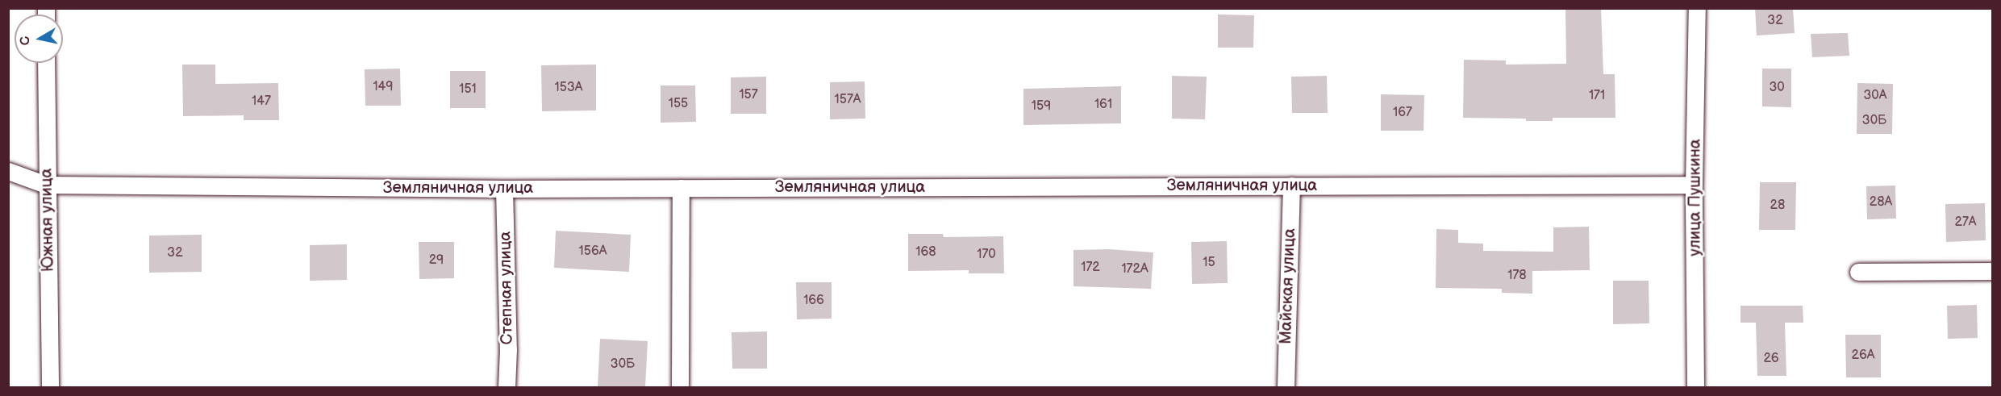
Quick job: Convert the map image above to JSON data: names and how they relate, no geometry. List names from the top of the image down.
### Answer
{
  "streets": {
    "street": [
      "Земляничная улица",
      "улица Пушкина",
      "Южная улица",
      "Майская улица",
      "Степная улица"
    ]
  },
  "crossings": [
    ["Земляничная улица", "улица Пушкина"],
    ["Земляничная улица", "Южная улица"],
    ["Земляничная улица", "Майская улица"],
    ["Земляничная улица", "Степная улица"]
  ],
  "house_numbers": [
    "32",
    "149",
    "153А",
    "30",
    "151",
    "157",
    "171",
    "30А",
    "157А",
    "147",
    "155",
    "161",
    "159",
    "167",
    "30Б",
    "28А",
    "28",
    "27А",
    "156А",
    "168",
    "32",
    "170",
    "29",
    "15",
    "172",
    "172А",
    "178",
    "166",
    "26А",
    "26",
    "30Б"
  ],
  "north": "left"
}
